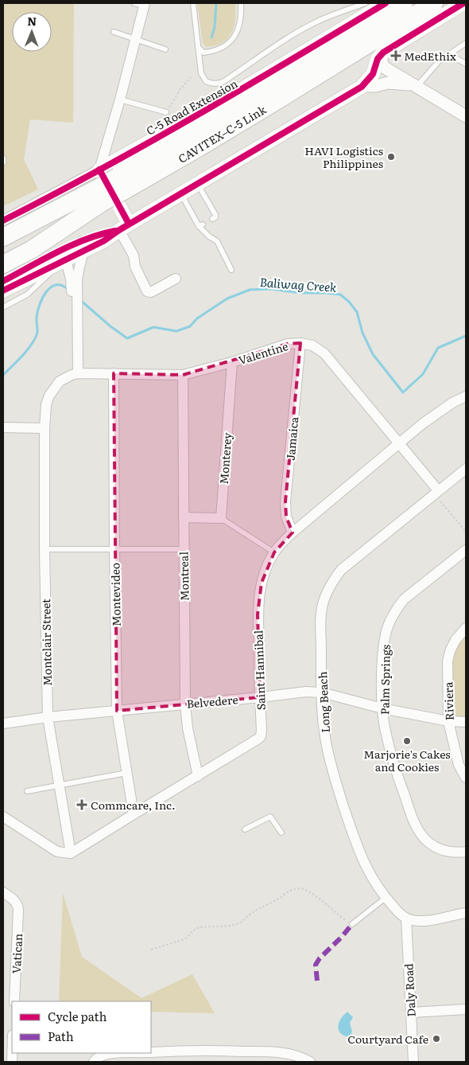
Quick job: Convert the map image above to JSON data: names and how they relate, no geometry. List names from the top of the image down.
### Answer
{
  "streets": {
    "highway": ["CAVITEX–C-5 Link"],
    "main road": ["C-5 Road Extension"],
    "street": [
      "Valentine",
      "Jamaica",
      "Monterey",
      "Montreal",
      "Montevideo",
      "Montclair Street",
      "Saint Hannibal",
      "Palm Springs",
      "Belvedere",
      "Riviera",
      "Long Beach",
      "Vatican",
      "Daly Road"
    ]
  },
  "crossings": [
    ["C-5 Road Extension", "CAVITEX–C-5 Link"],
    ["Valentine", "Jamaica"],
    ["Valentine", "Monterey"],
    ["Valentine", "Montreal"],
    ["Valentine", "Montevideo"],
    ["Valentine", "Montclair Street"],
    ["Valentine", "Saint Hannibal"],
    ["Valentine", "Long Beach"],
    ["Jamaica", "Saint Hannibal"],
    ["Montreal", "Saint Hannibal"],
    ["Montreal", "Belvedere"],
    ["Montevideo", "Saint Hannibal"],
    ["Montevideo", "Belvedere"],
    ["Montclair Street", "Saint Hannibal"],
    ["Montclair Street", "Belvedere"],
    ["Saint Hannibal", "Belvedere"],
    ["Palm Springs", "Belvedere"],
    ["Belvedere", "Riviera"],
    ["Belvedere", "Long Beach"],
    ["Long Beach", "Daly Road"]
  ],
  "water": ["Baliwag Creek"],
  "places": {
    "health": ["MedEthix", "Commcare, Inc."],
    "other": ["HAVI Logistics Philippines", "Marjorie's Cakes and Cookies", "Courtyard Cafe"]
  },
  "legend": ["Cycle path", "Path"],
  "north": "top"
}
